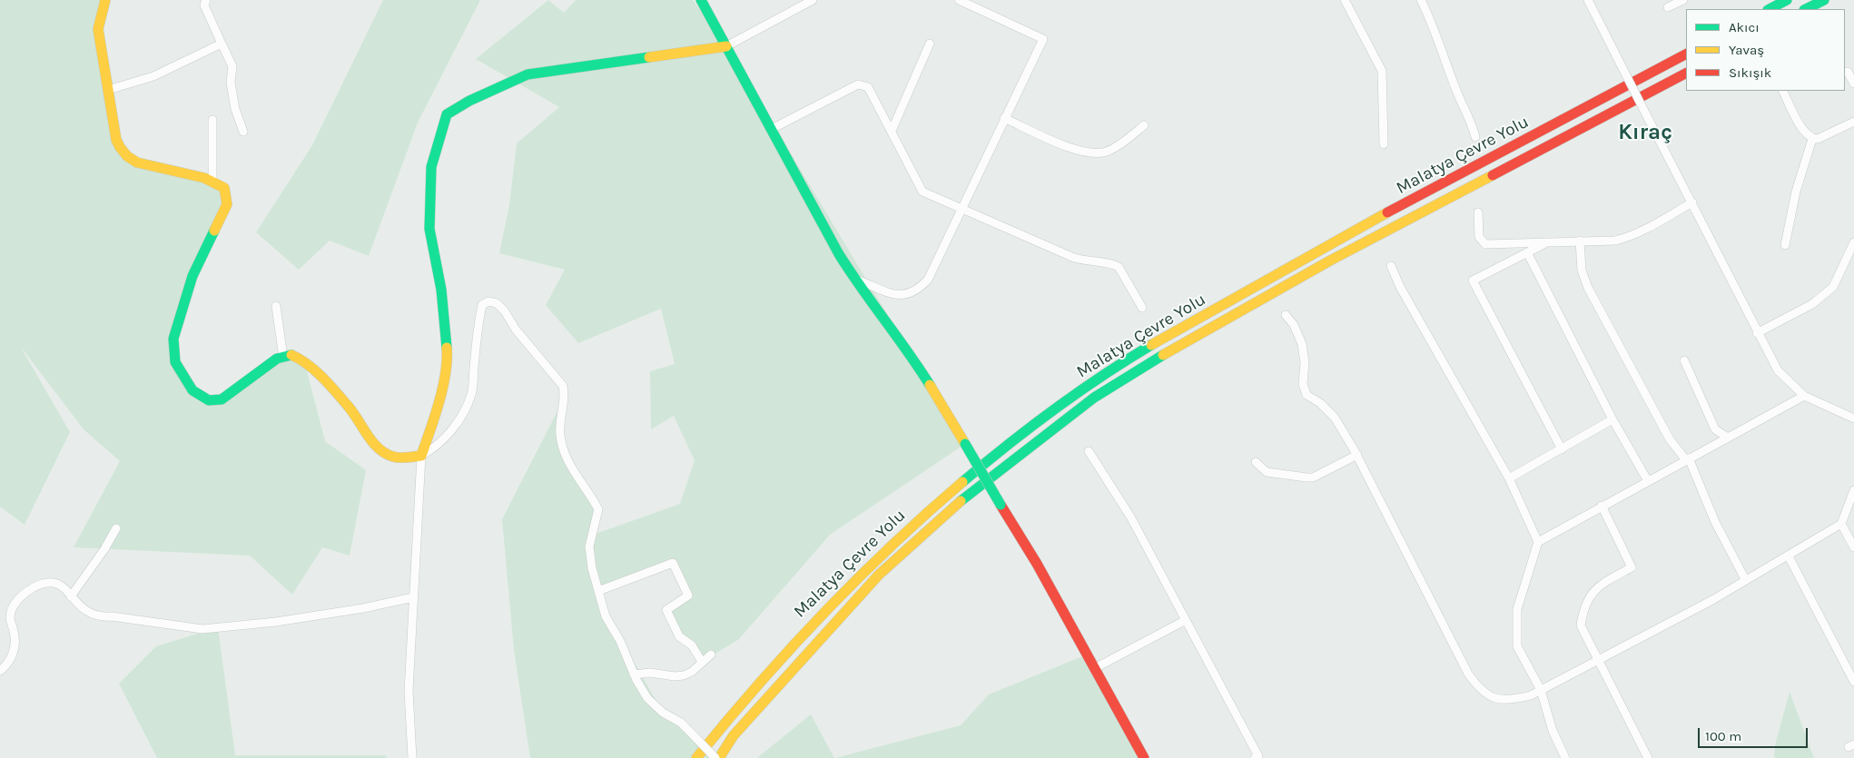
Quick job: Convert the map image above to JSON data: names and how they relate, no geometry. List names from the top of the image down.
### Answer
{
  "streets": {
    "main road": ["Malatya Çevre Yolu"]
  },
  "districts": ["Kıraç"],
  "legend": ["Akıcı", "Yavaş", "Sıkışık"],
  "scale_bar": "100 m"
}
